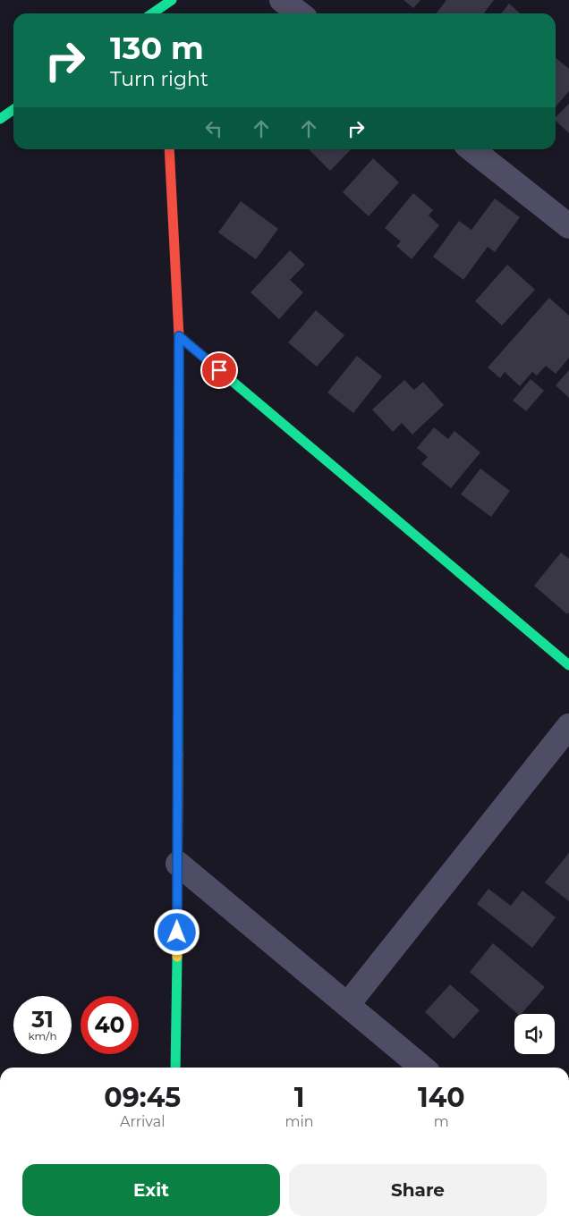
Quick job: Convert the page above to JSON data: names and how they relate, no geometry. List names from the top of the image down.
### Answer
{
  "page": {
    "turn": ["130 m", "Turn right"],
    "speed": "31 km/h",
    "limit": "40",
    "eta": [
      "09:45",
      "Arrival",
      "1",
      "min",
      "140",
      "m"
    ],
    "buttons": ["Exit", "Share"]
  }
}
